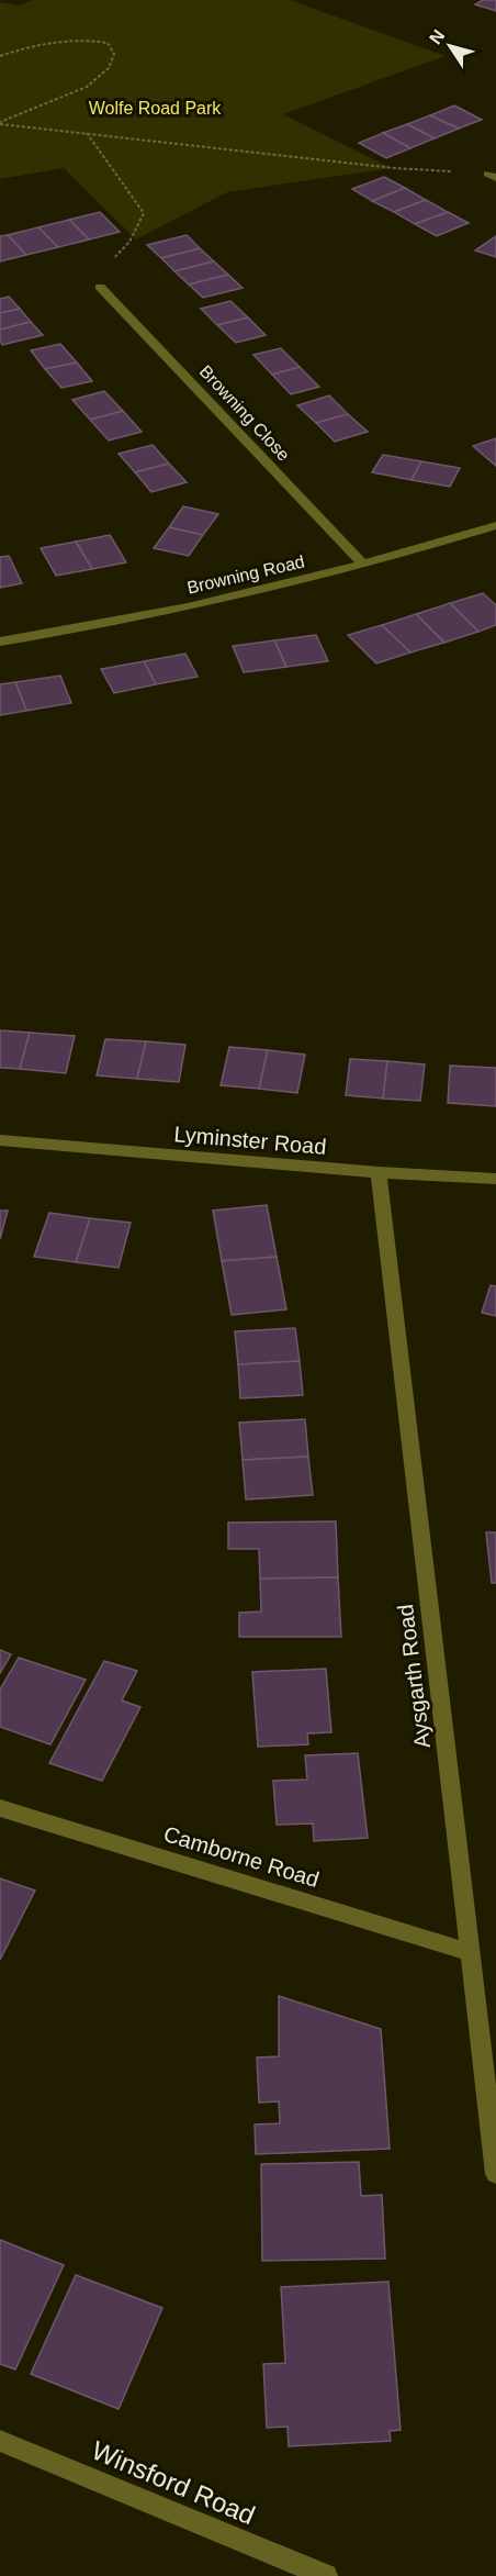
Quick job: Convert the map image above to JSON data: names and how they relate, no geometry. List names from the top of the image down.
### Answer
{
  "streets": {
    "street": [
      "Browning Close",
      "Browning Road",
      "Lyminster Road",
      "Aysgarth Road",
      "Camborne Road",
      "Winsford Road"
    ]
  },
  "crossings": [
    ["Browning Close", "Browning Road"],
    ["Lyminster Road", "Aysgarth Road"],
    ["Aysgarth Road", "Camborne Road"]
  ],
  "parks": ["Wolfe Road Park"],
  "north": "top left"
}
